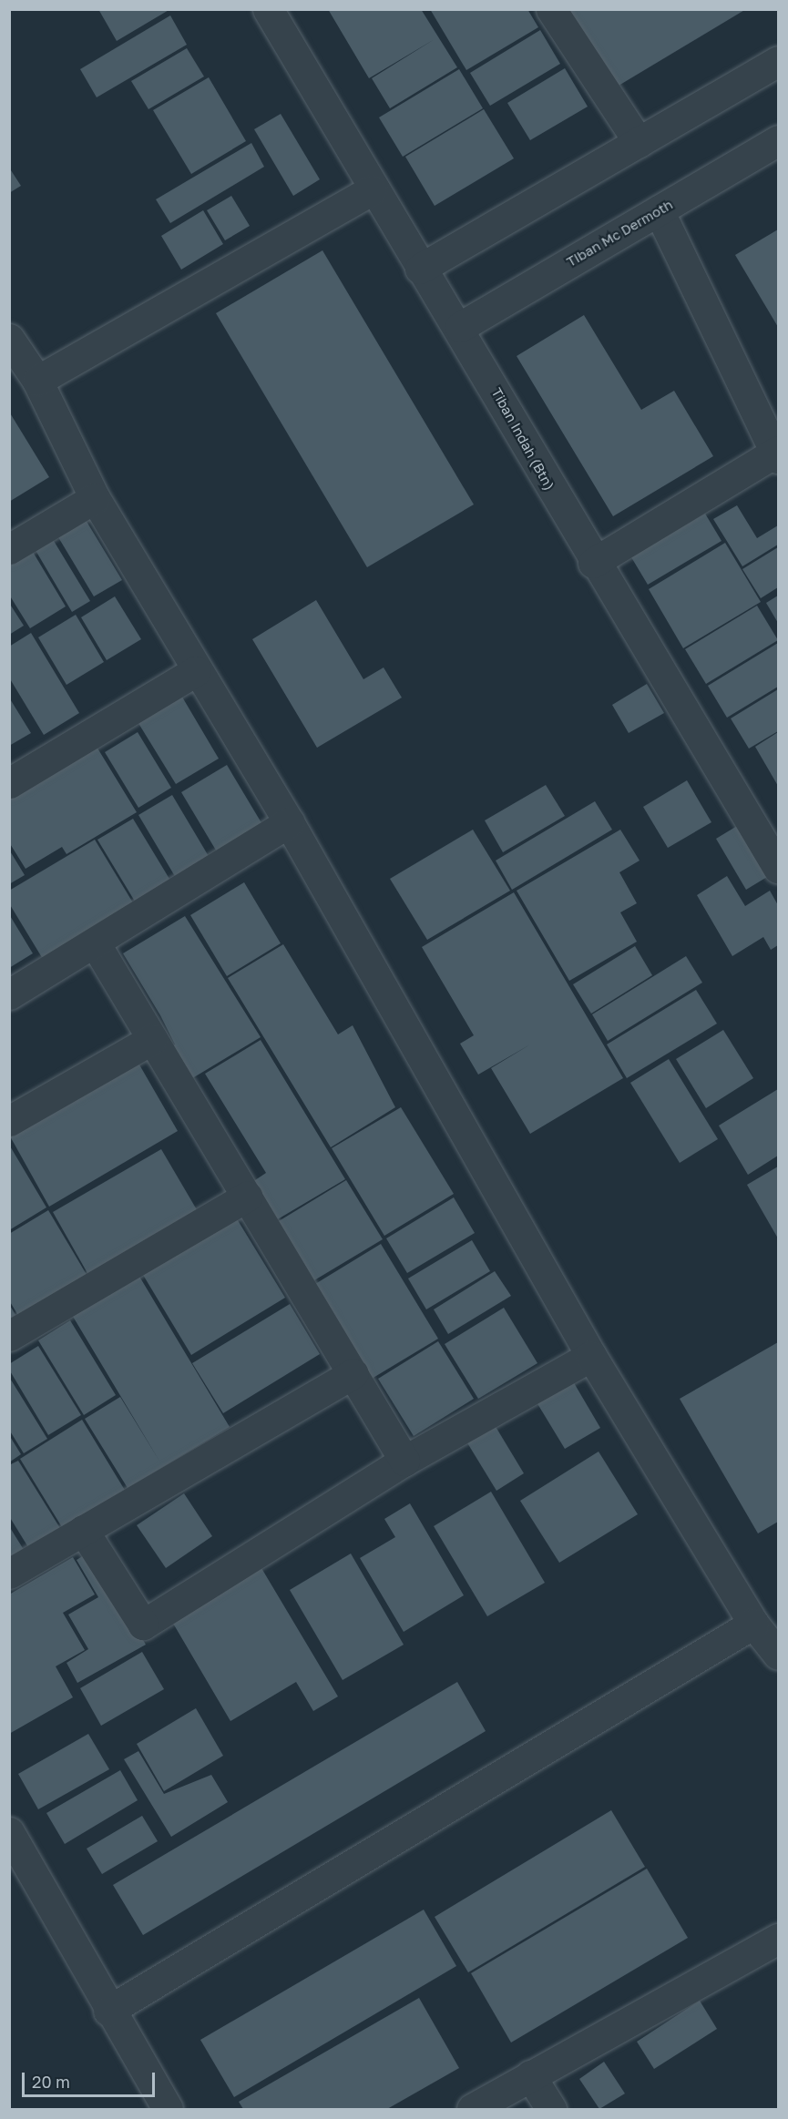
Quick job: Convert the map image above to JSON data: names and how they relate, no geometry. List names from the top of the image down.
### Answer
{
  "streets": {
    "street": ["Tiban Mc Dermoth", "Tiban Indah (Btn)"]
  },
  "crossings": [
    ["Tiban Mc Dermoth", "Tiban Indah (Btn)"]
  ],
  "scale_bar": "20 m"
}
